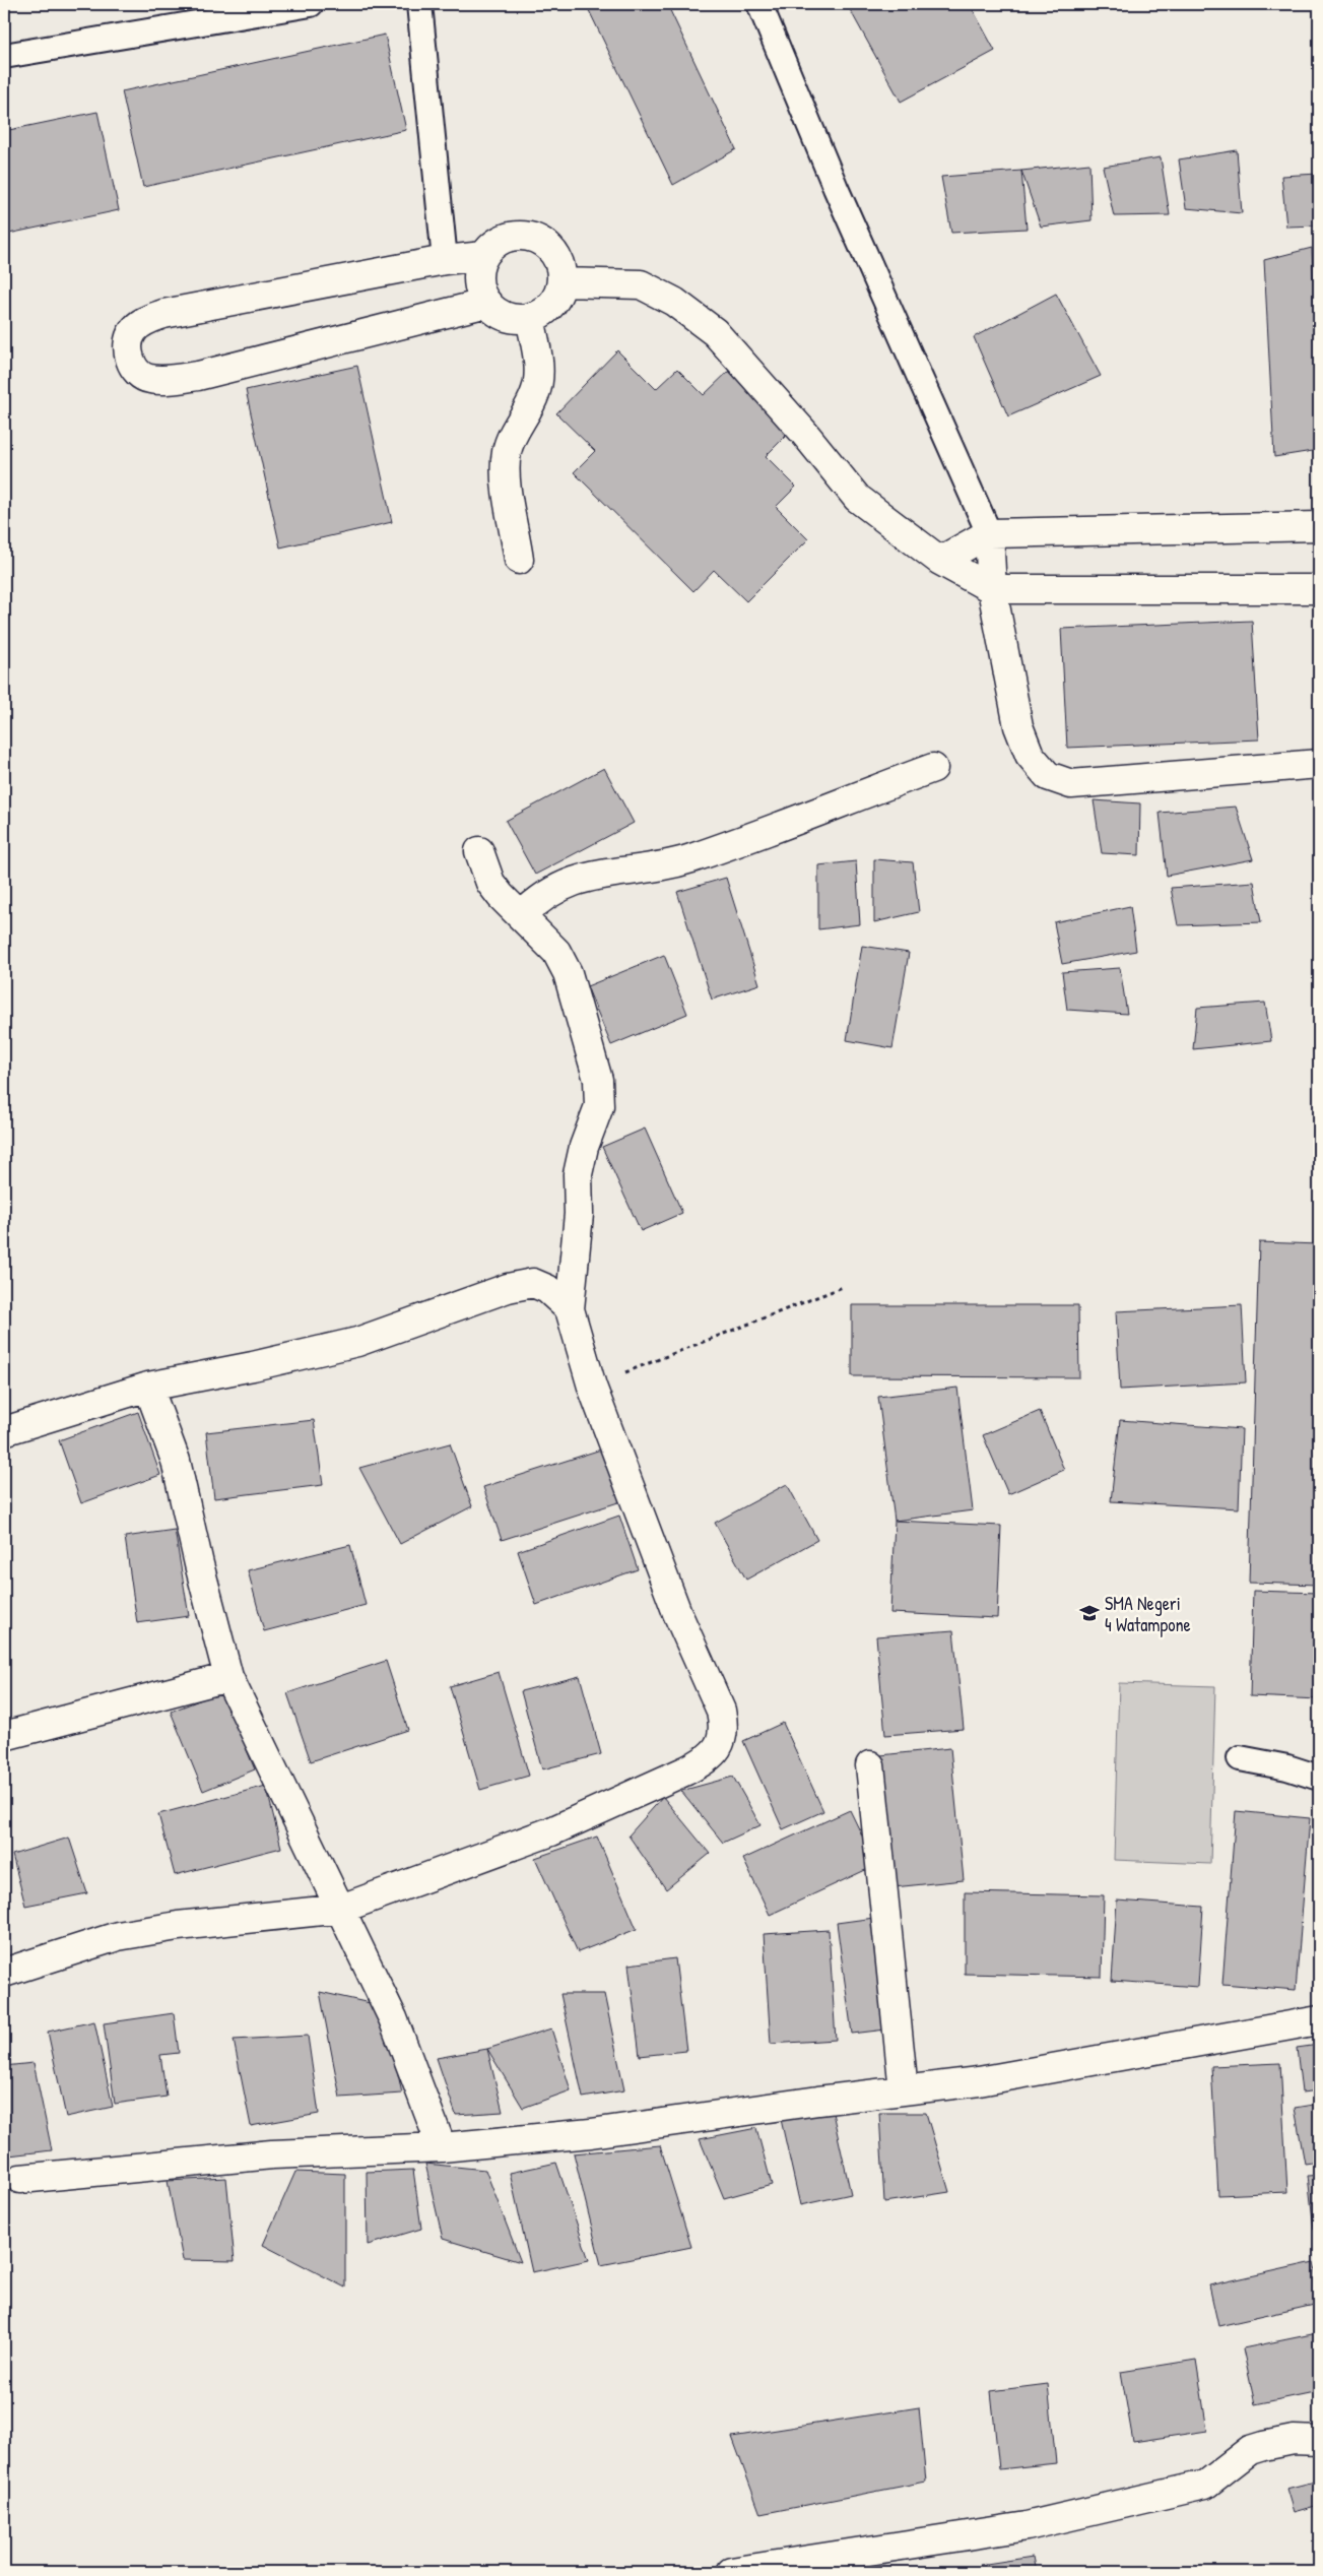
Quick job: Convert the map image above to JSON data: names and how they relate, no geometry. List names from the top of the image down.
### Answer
{
  "places": {
    "school or university": ["SMA Negeri 4 Watampone"]
  }
}
